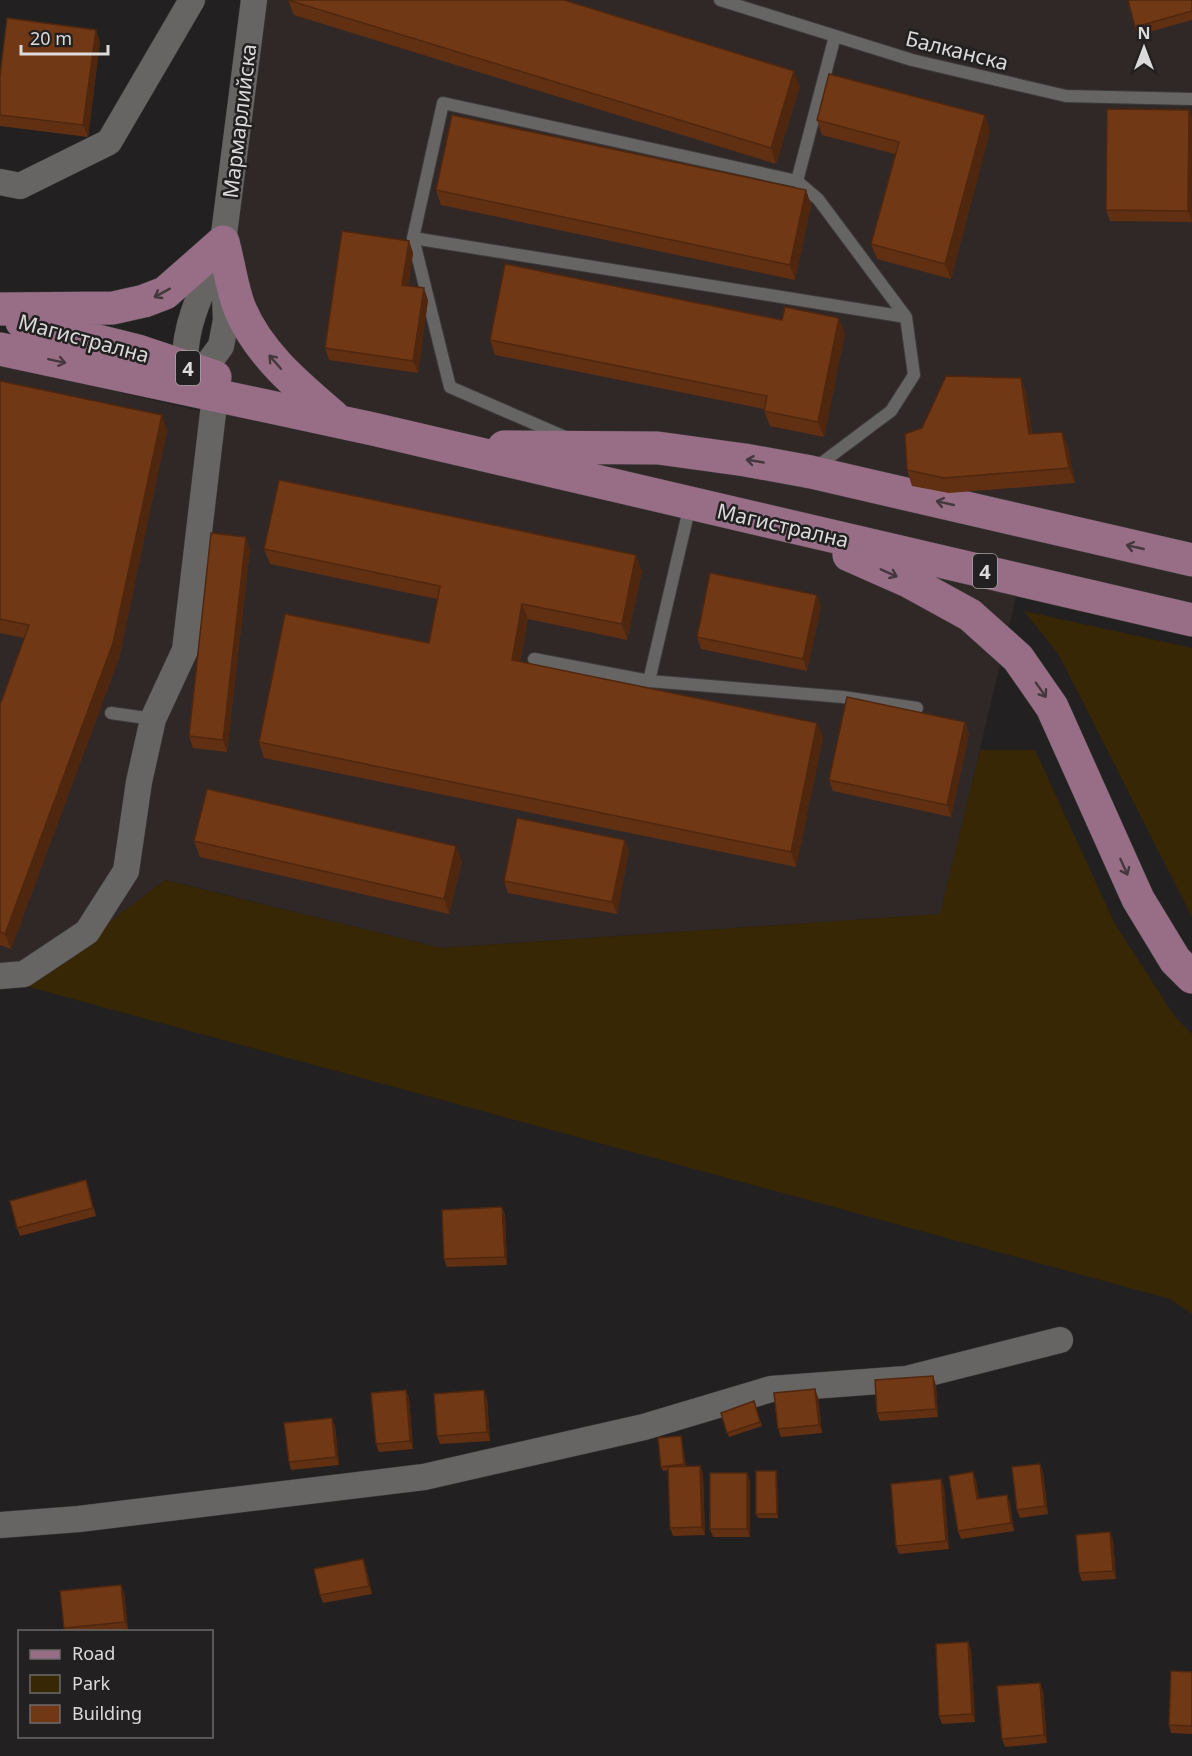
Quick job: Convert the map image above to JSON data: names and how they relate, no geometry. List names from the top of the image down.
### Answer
{
  "streets": {
    "main road": ["Магистрална", "4"],
    "street": ["Мармарлийска"],
    "lane": ["Балканска"]
  },
  "crossings": [
    ["Мармарлийска", "Магистрална"]
  ],
  "legend": ["Road", "Park", "Building"],
  "scale_bar": "20 m",
  "north": "top"
}
